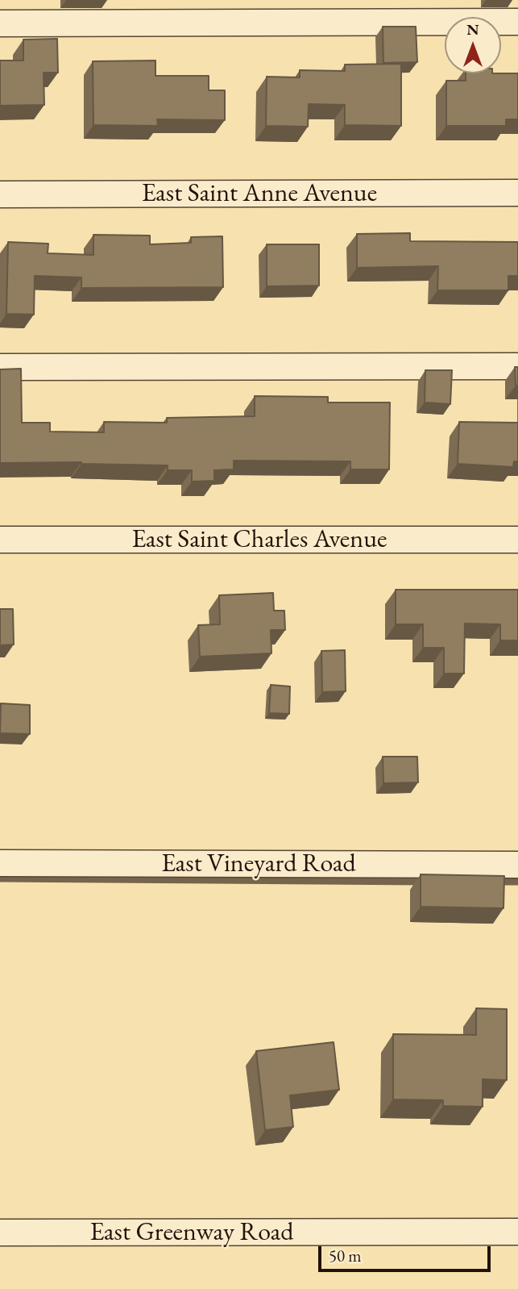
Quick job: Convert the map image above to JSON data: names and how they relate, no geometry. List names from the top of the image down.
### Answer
{
  "streets": {
    "street": [
      "East Saint Anne Avenue",
      "East Saint Charles Avenue",
      "East Vineyard Road",
      "East Greenway Road"
    ]
  },
  "scale_bar": "50 m",
  "north": "top"
}
